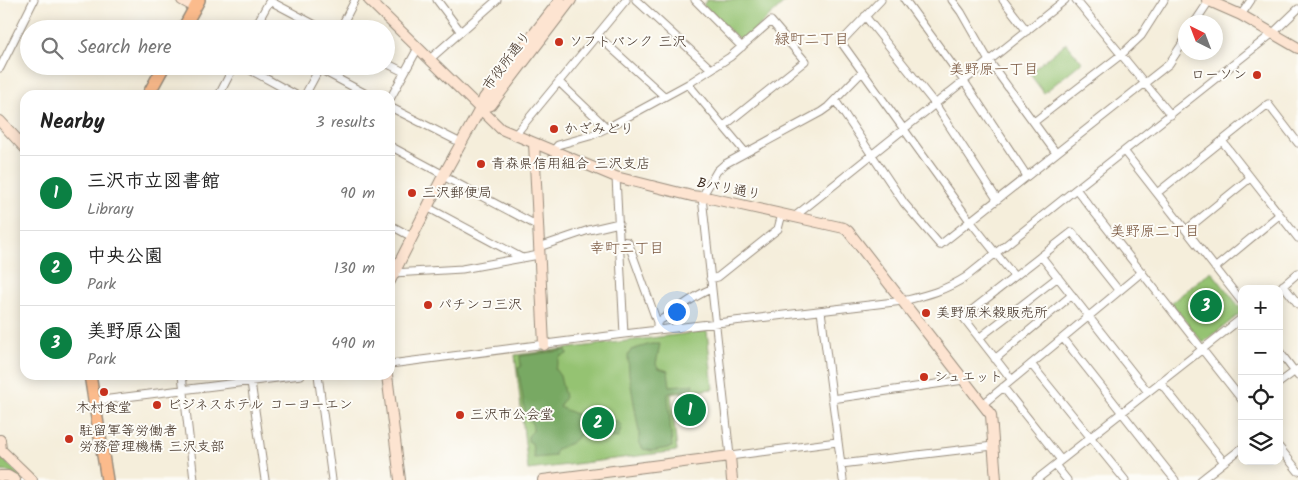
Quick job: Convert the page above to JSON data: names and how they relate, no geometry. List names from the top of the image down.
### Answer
{
  "streets": {
    "street": ["市役所通り", "Bバリ通り"]
  },
  "crossings": [
    ["市役所通り", "Bバリ通り"]
  ],
  "districts": [
    "緑町二丁目",
    "美野原一丁目",
    "美野原二丁目",
    "幸町二丁目"
  ],
  "places": [
    "ソフトバンク 三沢",
    "ローソン",
    "かざみどり",
    "青森県信用組合 三沢支店",
    "三沢郵便局",
    "パチンコ三沢",
    "美野原米穀販売所",
    "シュエット",
    "木村食堂",
    "ビジネスホテル コーヨーエン",
    "三沢市公会堂",
    "駐留軍等労働者 労務管理機構 三沢支部"
  ],
  "north": "top left",
  "page": {
    "search": "Search here",
    "heading": ["Nearby", "3 results"],
    "list": [
      {
        "mark": "1",
        "name": "三沢市立図書館",
        "note": "Library",
        "value": "90 m"
      },
      {
        "mark": "2",
        "name": "中央公園",
        "note": "Park",
        "value": "130 m"
      },
      {
        "mark": "3",
        "name": "美野原公園",
        "note": "Park",
        "value": "490 m"
      }
    ],
    "map_buttons": ["+", "−"],
    "pins": ["3", "1", "2"]
  }
}
